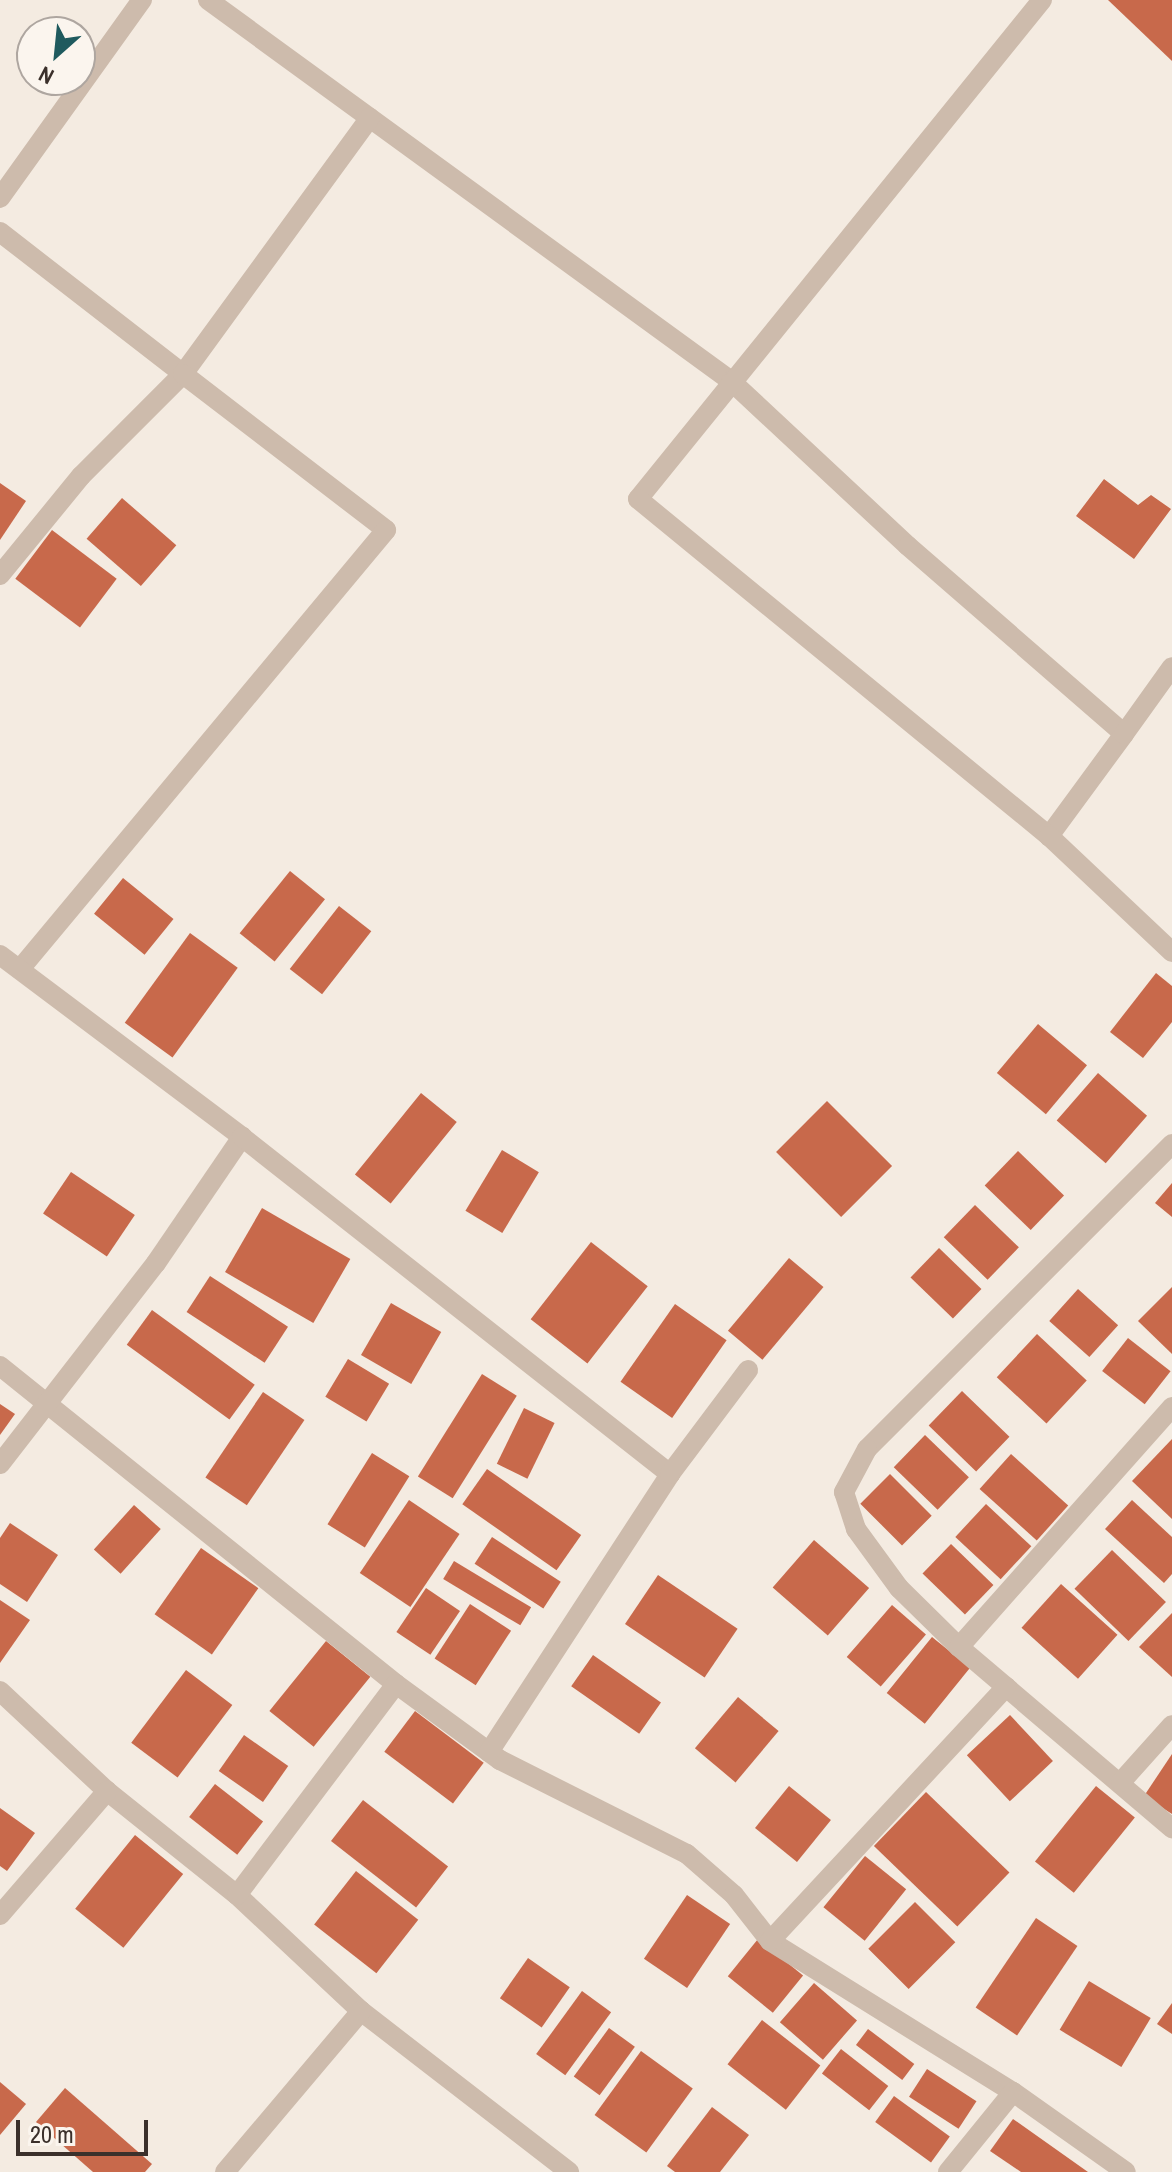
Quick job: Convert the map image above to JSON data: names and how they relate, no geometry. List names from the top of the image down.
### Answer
{
  "scale_bar": "20 m",
  "north": "bottom left"
}
